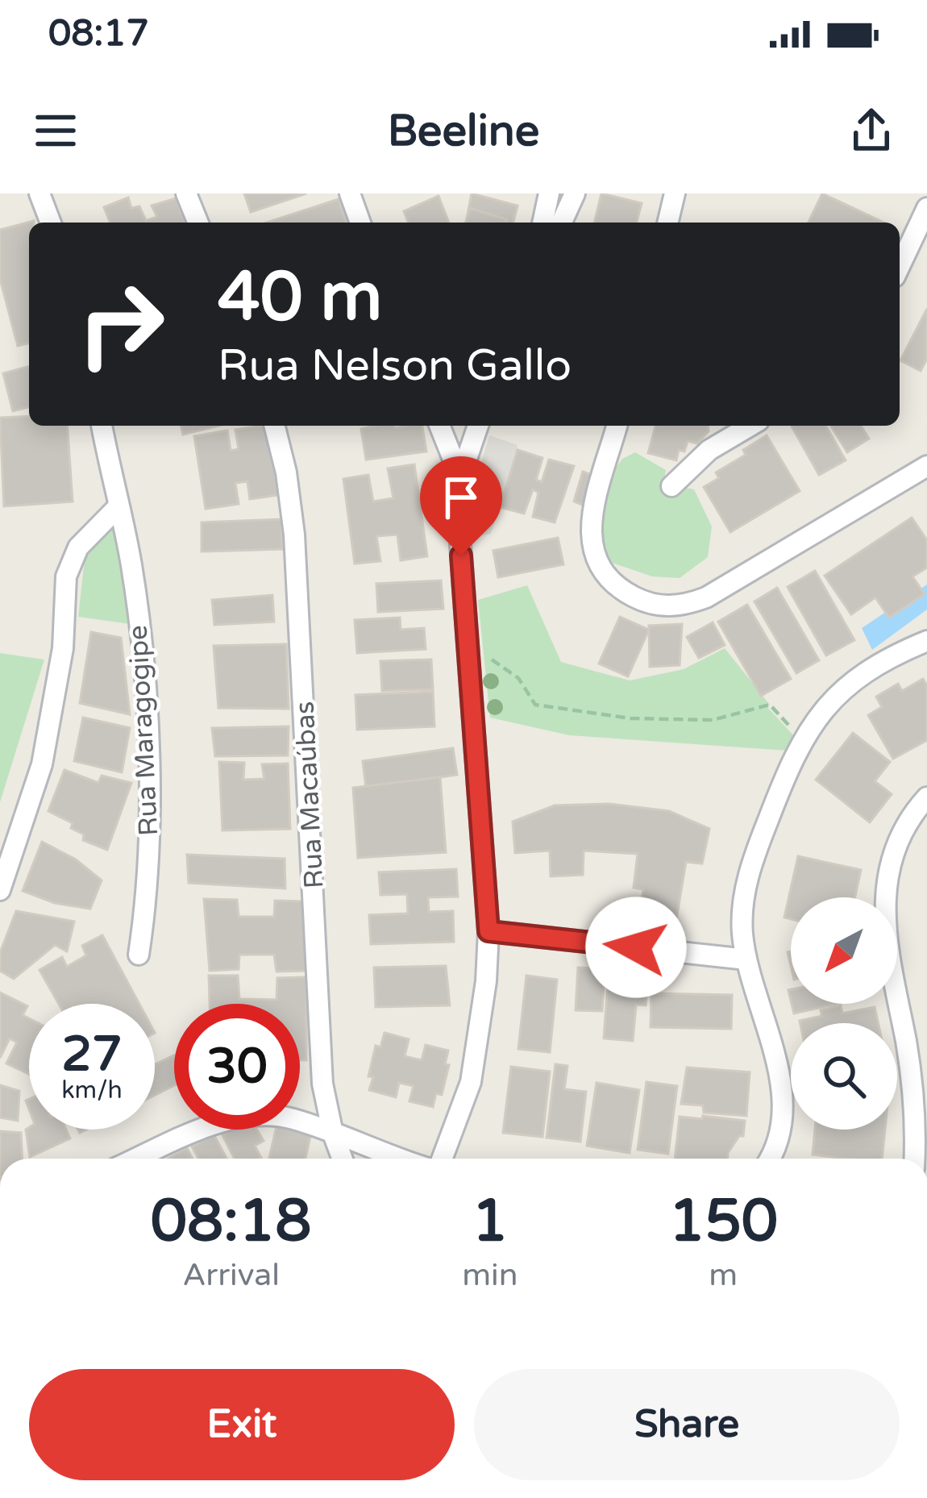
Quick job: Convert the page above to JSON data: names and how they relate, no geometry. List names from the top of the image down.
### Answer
{
  "streets": {
    "street": ["Rua Maragogipe", "Rua Macaúbas"]
  },
  "north": "bottom left",
  "page": {
    "status": "08:17",
    "header": "Beeline",
    "turn": ["40 m", "Rua Nelson Gallo"],
    "speed": "27 km/h",
    "limit": "30",
    "eta": [
      "08:18",
      "Arrival",
      "1",
      "min",
      "150",
      "m"
    ],
    "buttons": ["Exit", "Share"]
  }
}
